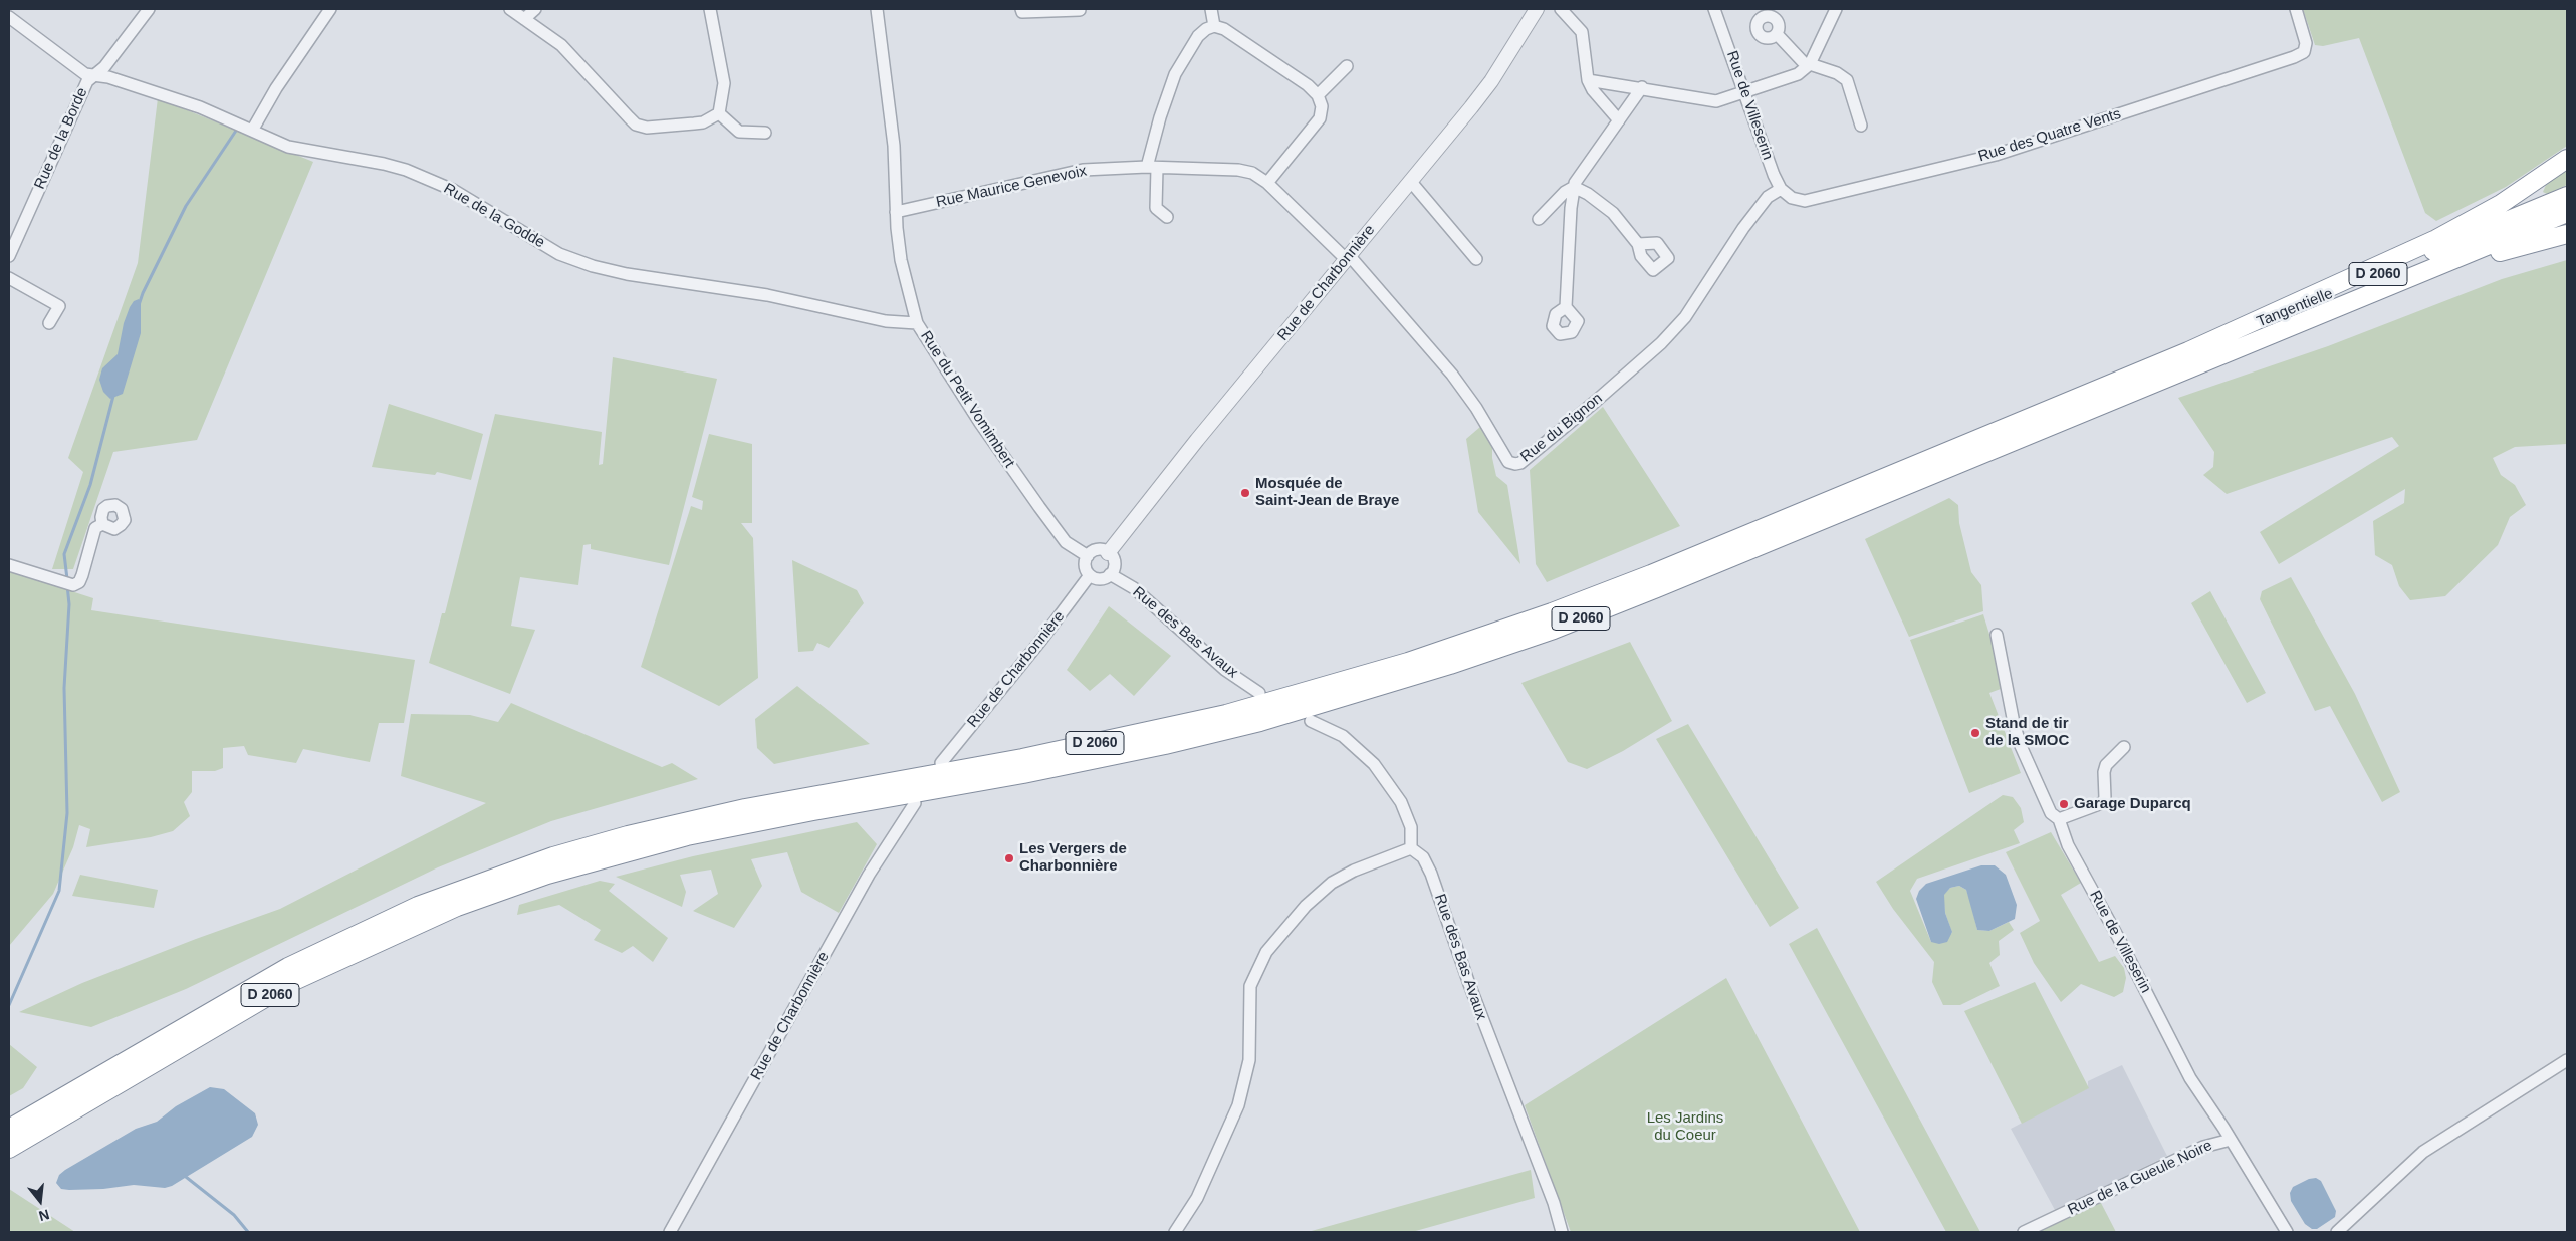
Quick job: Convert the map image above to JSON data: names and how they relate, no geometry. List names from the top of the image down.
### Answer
{
  "streets": {
    "highway": ["D 2060", "Tangentielle"],
    "street": [
      "Rue de Villeserin",
      "Rue des Quatre Vents",
      "Rue de la Borde",
      "Rue Maurice Genevoix",
      "Rue de la Godde",
      "Rue de Charbonnière",
      "Rue du Petit Vomimbert",
      "Rue du Bignon",
      "Rue des Bas Avaux",
      "Rue de la Gueule Noire"
    ]
  },
  "crossings": [
    ["Rue de Villeserin", "Rue des Quatre Vents"],
    ["Rue de Villeserin", "Rue du Bignon"],
    ["Rue de Villeserin", "Rue de la Gueule Noire"],
    ["Rue des Quatre Vents", "Rue du Bignon"],
    ["Rue de la Borde", "Rue de la Godde"],
    ["Rue Maurice Genevoix", "Rue de Charbonnière"],
    ["Rue Maurice Genevoix", "Rue du Petit Vomimbert"],
    ["Rue Maurice Genevoix", "Rue du Bignon"],
    ["Rue de la Godde", "Rue du Petit Vomimbert"],
    ["D 2060", "Tangentielle"],
    ["Rue de Charbonnière", "Rue du Petit Vomimbert"],
    ["Rue de Charbonnière", "Rue du Bignon"],
    ["Rue de Charbonnière", "Rue des Bas Avaux"],
    ["Rue du Petit Vomimbert", "Rue des Bas Avaux"]
  ],
  "parks": ["Les Jardins du Coeur"],
  "places": [
    "Mosquée de Saint-Jean de Braye",
    "Stand de tir de la SMOC",
    "Garage Duparcq",
    "Les Vergers de Charbonnière"
  ],
  "north": "bottom"
}
